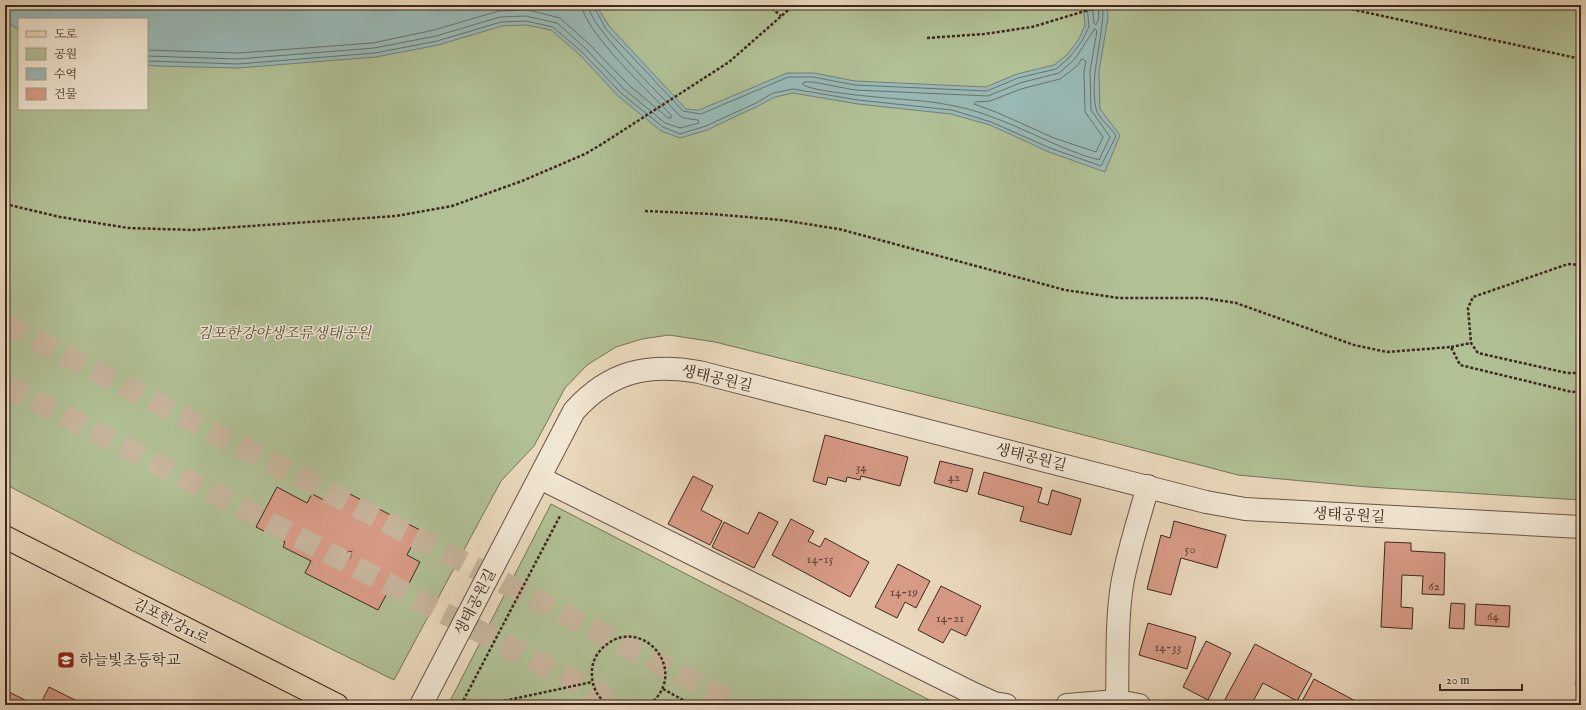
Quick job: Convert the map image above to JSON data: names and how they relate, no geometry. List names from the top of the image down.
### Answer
{
  "streets": {
    "main road": ["김포한강11로"],
    "street": ["생태공원길"]
  },
  "parks": ["김포한강야생조류생태공원"],
  "places": {
    "school or university": ["하늘빛초등학교"]
  },
  "house_numbers": [
    "34",
    "42",
    "50",
    "7",
    "14-15",
    "62",
    "14-19",
    "64",
    "14-21",
    "14-33"
  ],
  "legend": [
    "도로",
    "공원",
    "수역",
    "건물"
  ],
  "scale_bar": "20 m"
}
